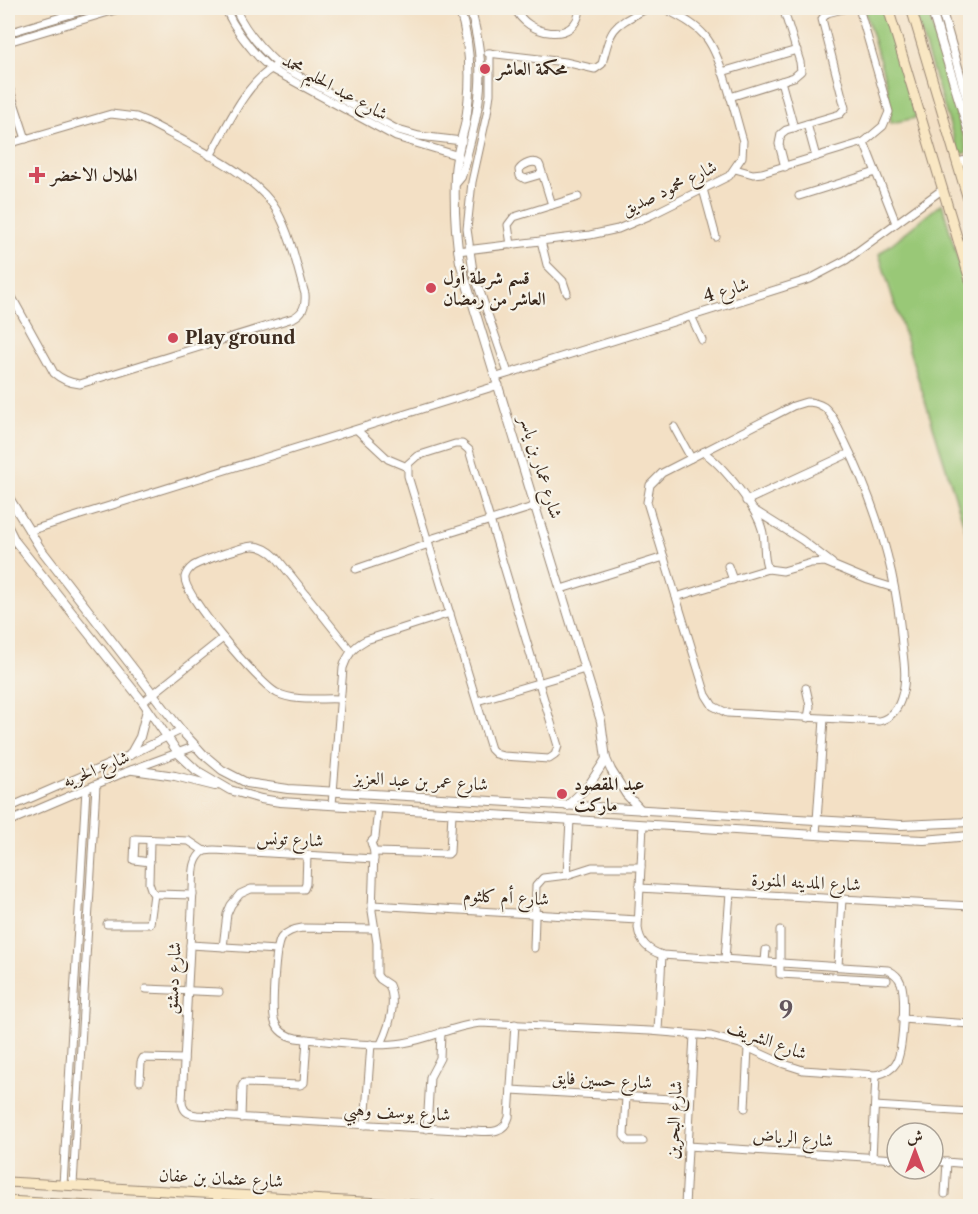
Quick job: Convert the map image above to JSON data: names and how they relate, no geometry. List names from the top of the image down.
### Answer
{
  "streets": {
    "main road": ["شارع عثمان بن عفان"],
    "street": [
      "شارع عبد الحليم محمد",
      "شارع محمود صديق",
      "شارع 4",
      "شارع عمار بن ياسر",
      "شارع الحريه",
      "شارع عمر بن عبد العزيز",
      "شارع تونس",
      "شارع المدينه المنورة",
      "شارع أم كلثوم",
      "شارع دمشق",
      "شارع الشريف",
      "شارع حسين فايق",
      "شارع يوسف وهبي",
      "شارع البحرين",
      "شارع الرياض"
    ]
  },
  "crossings": [
    ["شارع عبد الحليم محمد", "شارع عمار بن ياسر"],
    ["شارع محمود صديق", "شارع عمار بن ياسر"],
    ["شارع 4", "شارع عمار بن ياسر"],
    ["شارع 4", "شارع عمر بن عبد العزيز"],
    ["شارع عمار بن ياسر", "شارع عمر بن عبد العزيز"],
    ["شارع الحريه", "شارع عمر بن عبد العزيز"],
    ["شارع عمر بن عبد العزيز", "شارع تونس"],
    ["شارع تونس", "شارع دمشق"],
    ["شارع دمشق", "شارع يوسف وهبي"],
    ["شارع الشريف", "شارع يوسف وهبي"],
    ["شارع الشريف", "شارع البحرين"],
    ["شارع حسين فايق", "شارع يوسف وهبي"],
    ["شارع حسين فايق", "شارع البحرين"],
    ["شارع البحرين", "شارع الرياض"]
  ],
  "districts": ["9"],
  "places": {
    "other": [
      "محكمة العاشر",
      "قسم شرطة أول العاشر من رمضان",
      "Play ground",
      "عبد المقصود ماركت"
    ],
    "health": ["الهلال الاخضر"]
  },
  "north": "top"
}
